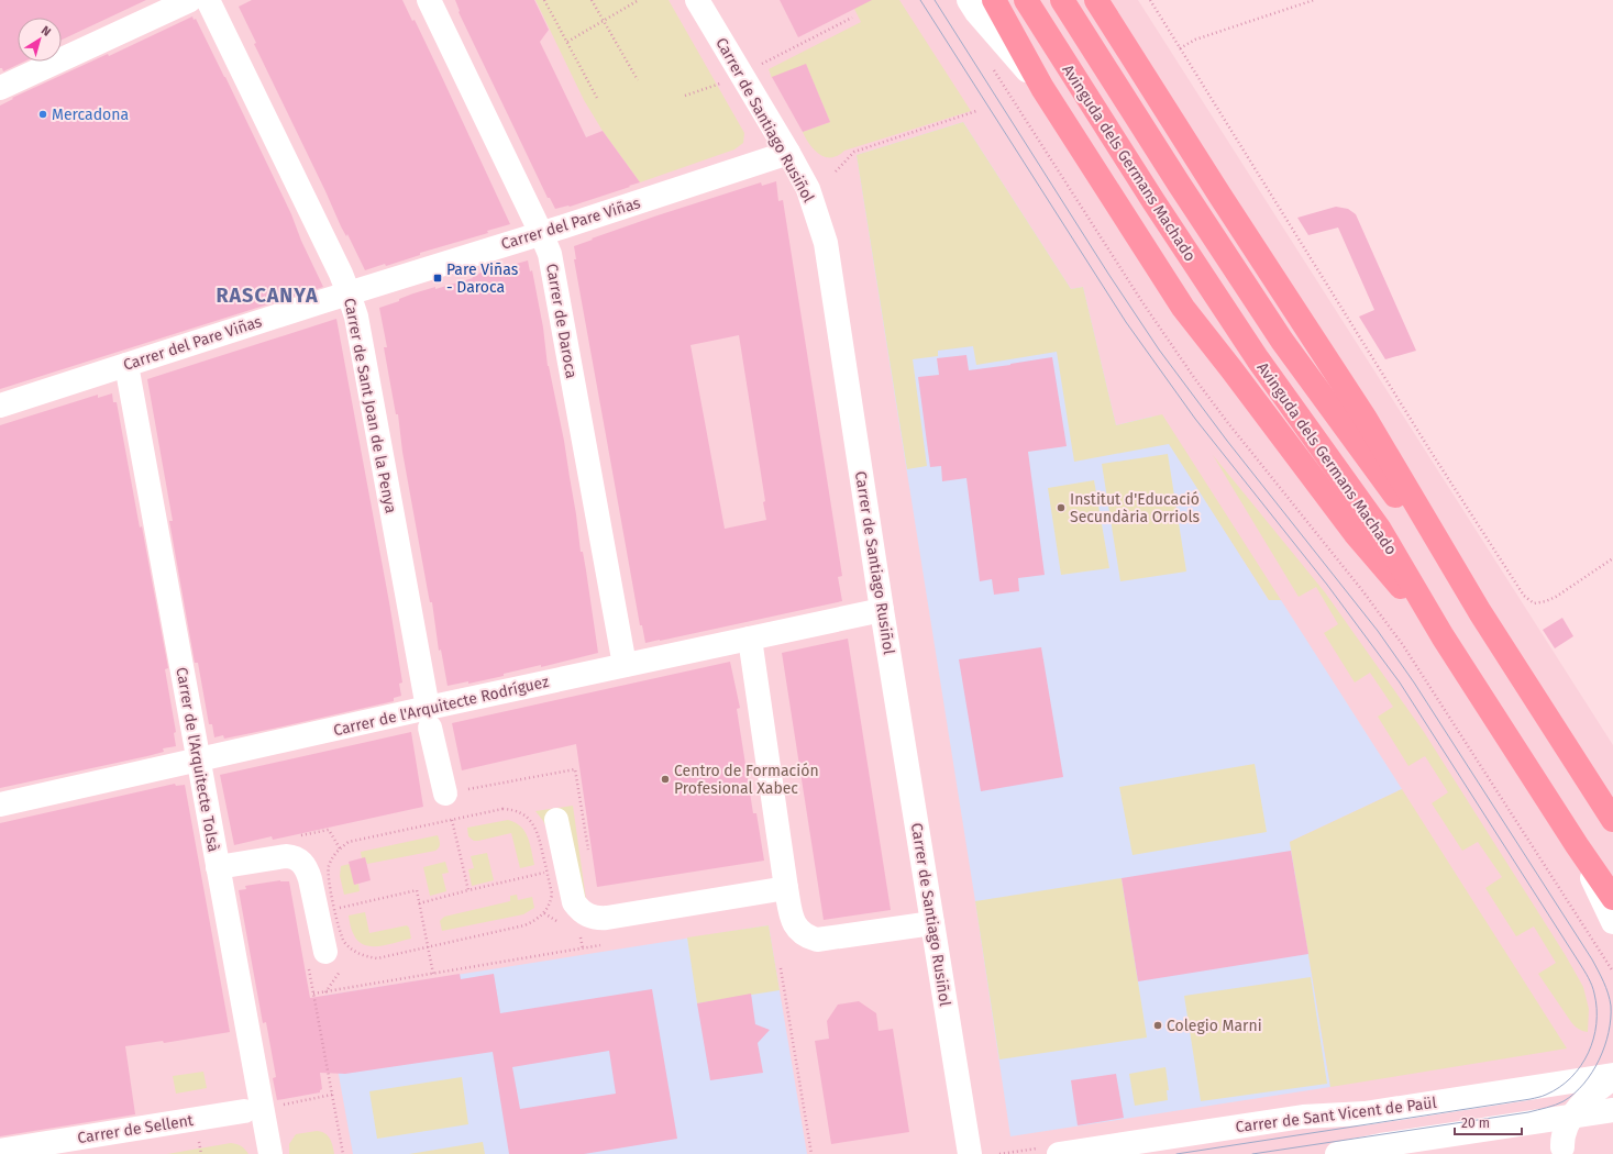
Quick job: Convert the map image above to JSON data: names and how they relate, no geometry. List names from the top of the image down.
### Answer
{
  "streets": {
    "main road": ["Avinguda dels Germans Machado"],
    "street": [
      "Carrer de Santiago Rusiñol",
      "Carrer del Pare Viñas",
      "Carrer de Daroca",
      "Carrer de Sant Joan de la Penya",
      "Carrer de l'Arquitecte Rodríguez",
      "Carrer de l'Arquitecte Tolsà",
      "Carrer de Sant Vicent de Paül",
      "Carrer de Sellent"
    ]
  },
  "crossings": [
    ["Carrer de Santiago Rusiñol", "Carrer del Pare Viñas"],
    ["Carrer de Santiago Rusiñol", "Carrer de l'Arquitecte Rodríguez"],
    ["Carrer del Pare Viñas", "Carrer de Daroca"],
    ["Carrer del Pare Viñas", "Carrer de Sant Joan de la Penya"],
    ["Carrer del Pare Viñas", "Carrer de l'Arquitecte Tolsà"],
    ["Carrer de Daroca", "Carrer de l'Arquitecte Rodríguez"],
    ["Carrer de Sant Joan de la Penya", "Carrer de l'Arquitecte Rodríguez"],
    ["Carrer de l'Arquitecte Rodríguez", "Carrer de l'Arquitecte Tolsà"]
  ],
  "districts": ["RASCANYA"],
  "places": {
    "other": [
      "Mercadona",
      "Institut d'Educació Secundària Orriols",
      "Centro de Formación Profesional Xabec",
      "Colegio Marni"
    ],
    "transit": ["Pare Viñas - Daroca"]
  },
  "scale_bar": "20 m",
  "north": "top right"
}
